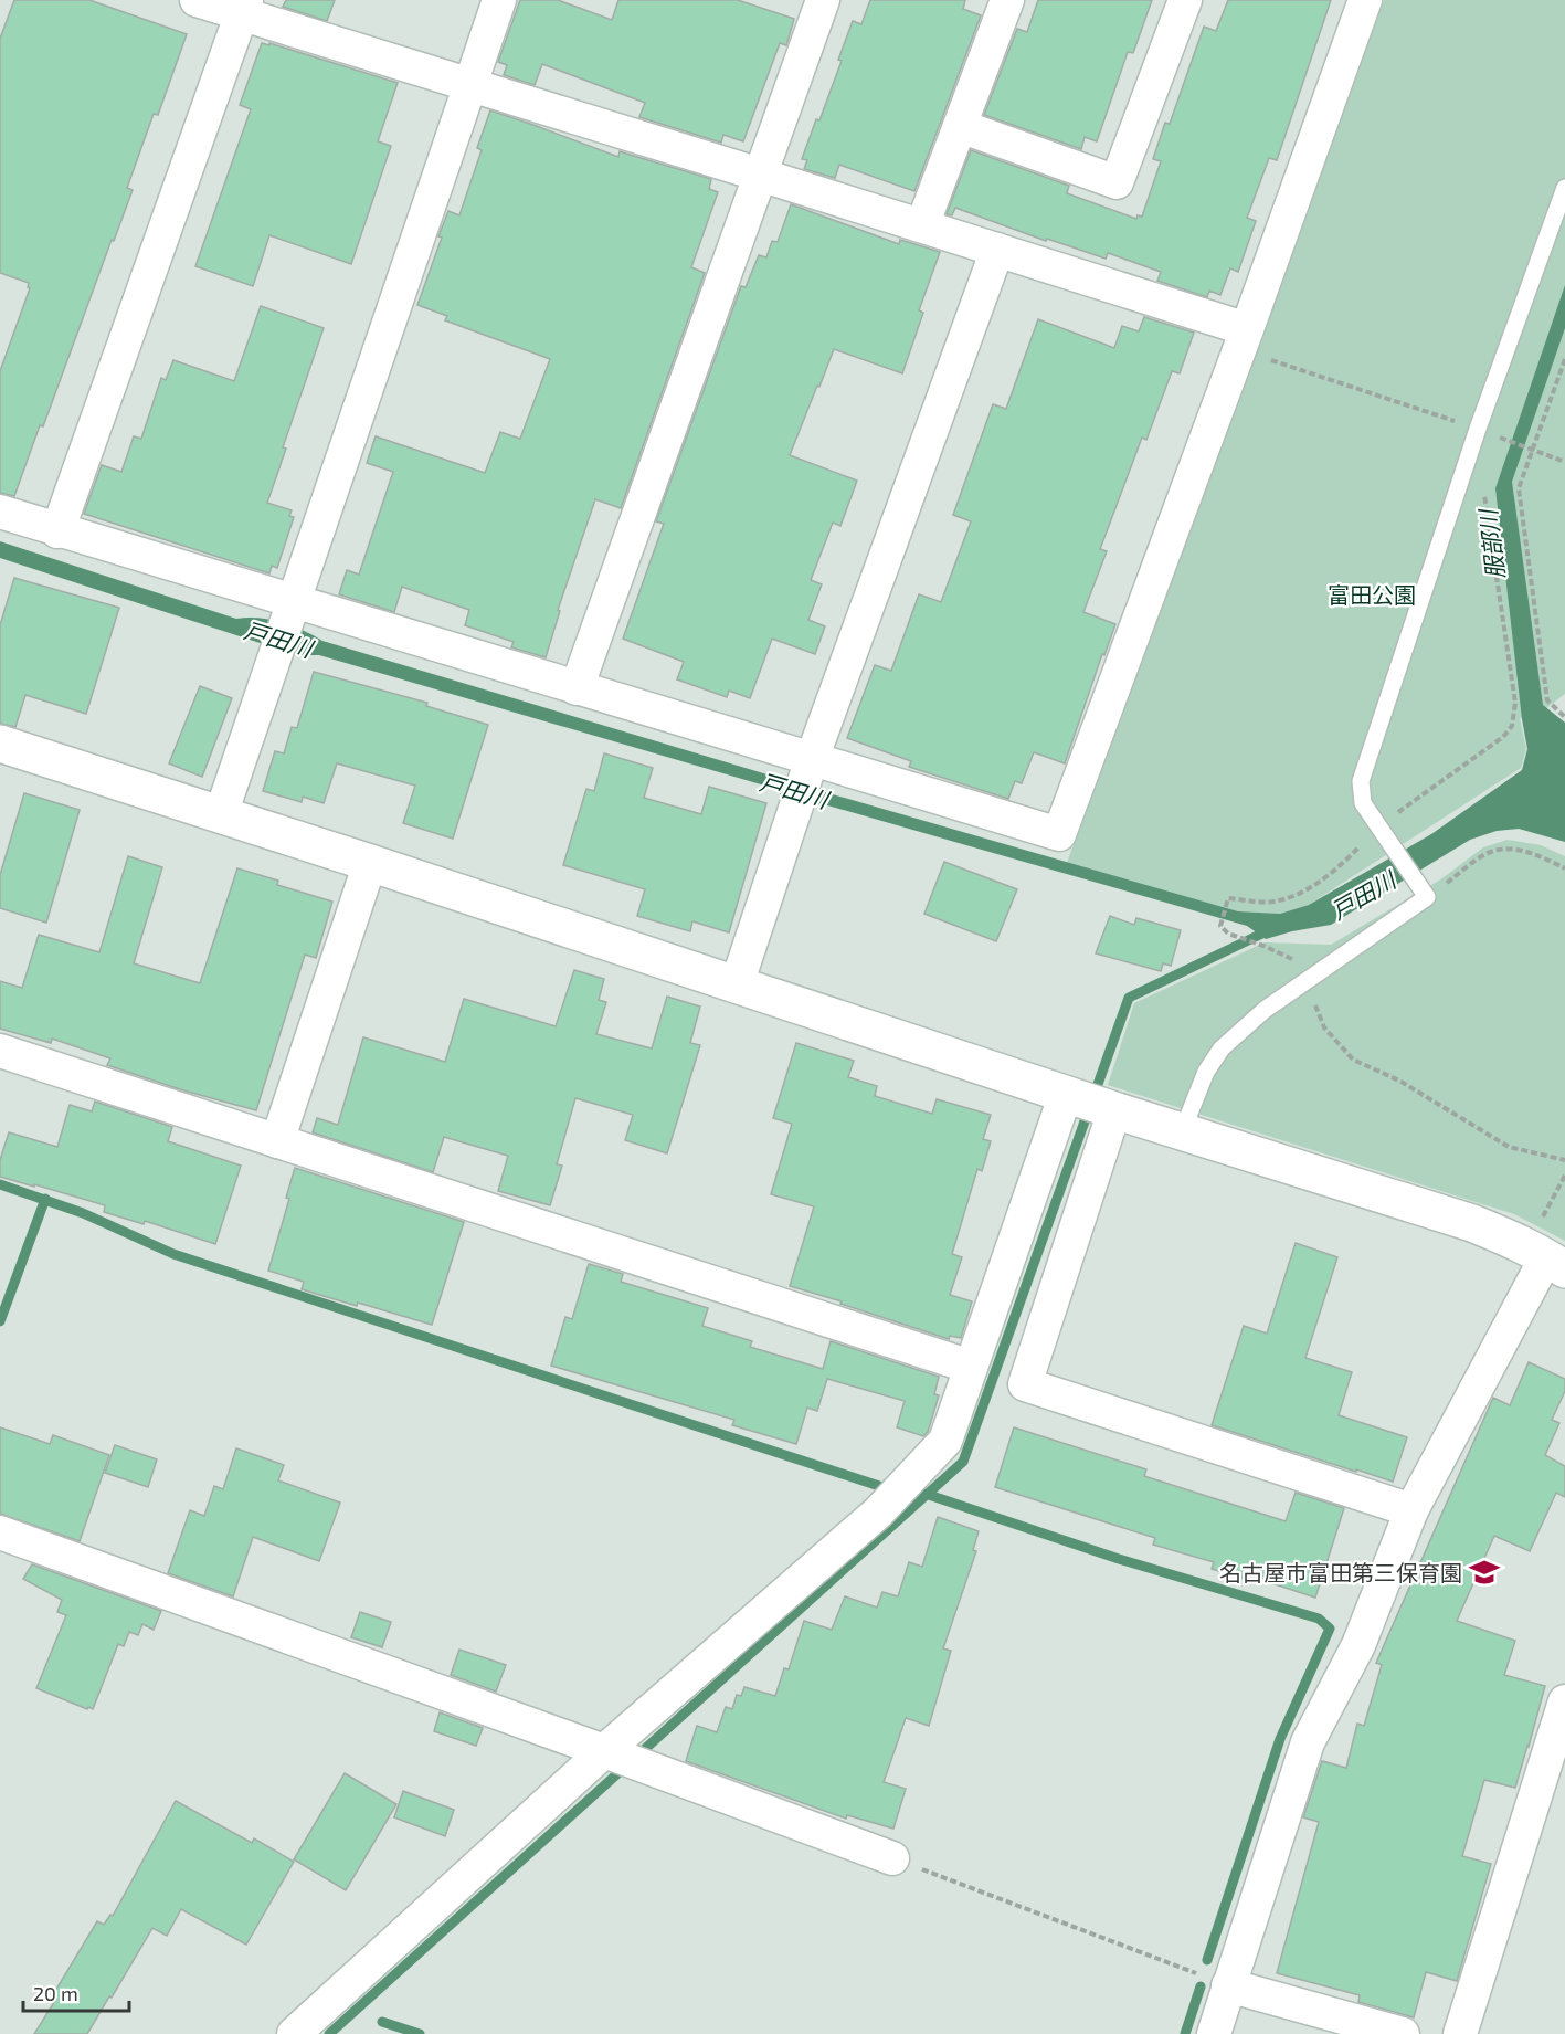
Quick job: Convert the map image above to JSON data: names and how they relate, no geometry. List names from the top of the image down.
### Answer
{
  "water": ["服部川", "戸田川"],
  "parks": ["富田公園"],
  "places": {
    "school or university": ["名古屋市富田第三保育園"]
  },
  "scale_bar": "20 m"
}
